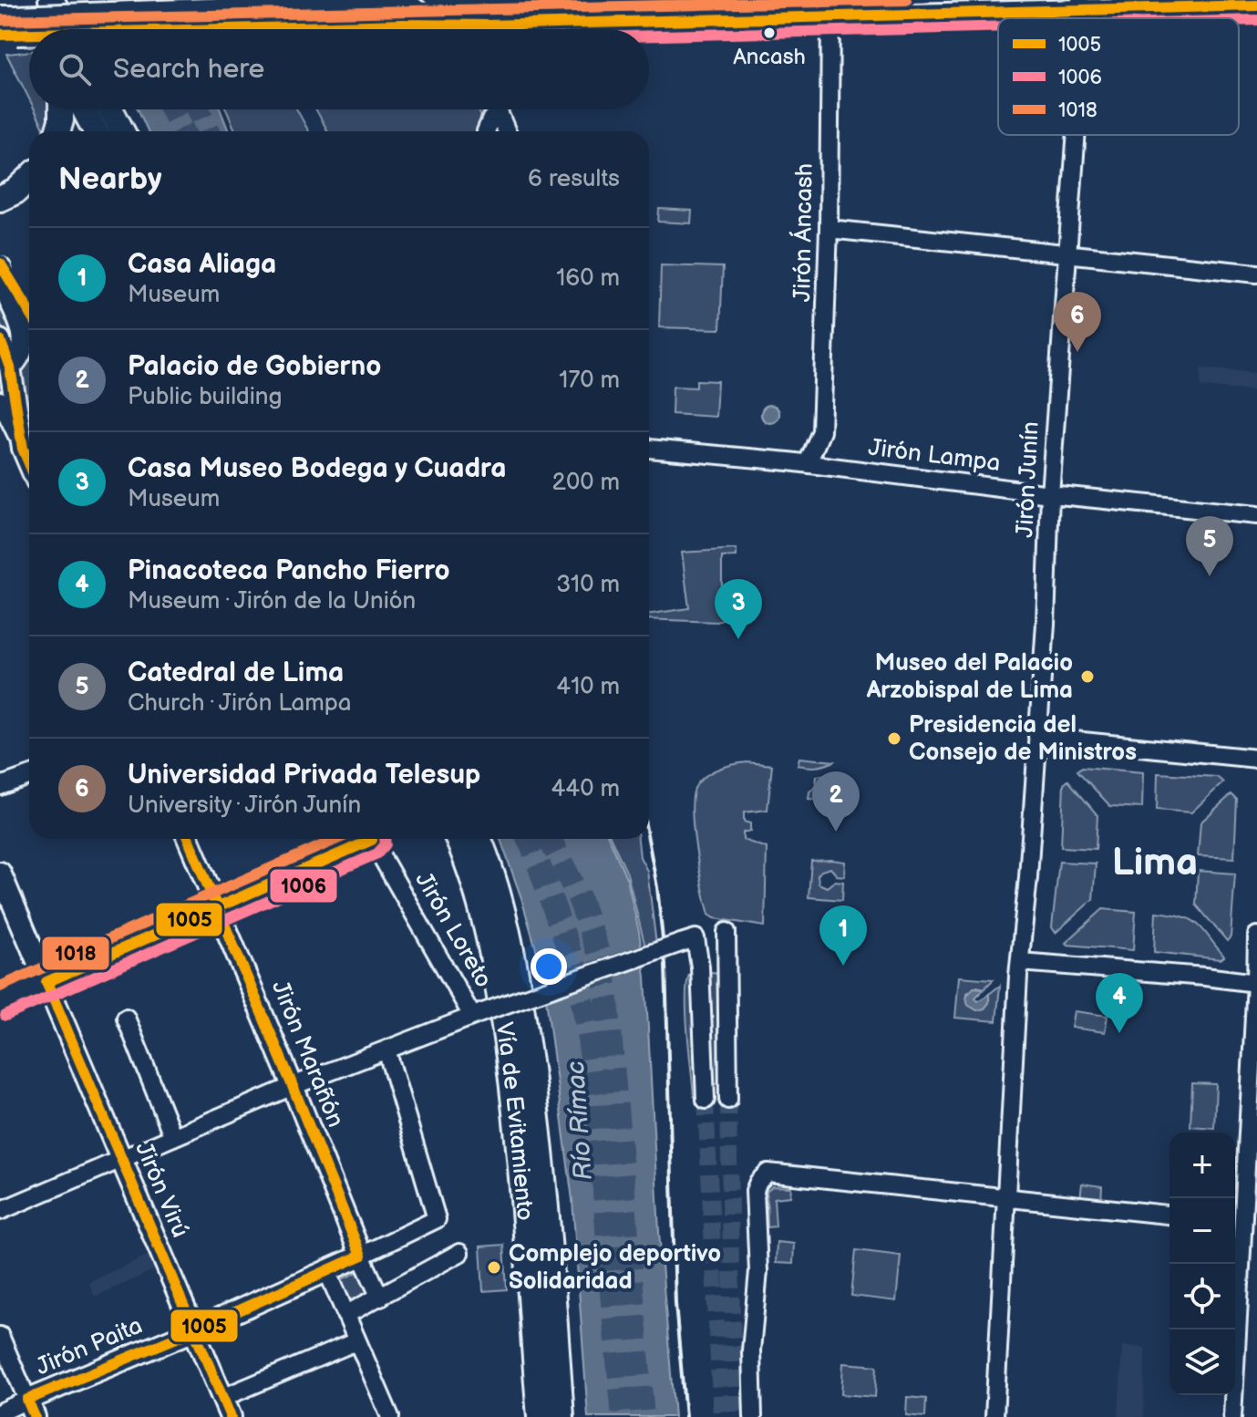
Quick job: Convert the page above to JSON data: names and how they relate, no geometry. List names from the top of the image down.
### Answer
{
  "streets": {
    "highway": ["Vía de Evitamiento"],
    "main road": ["Jirón Marañón", "Jirón Virú", "Jirón Paita"],
    "street": [
      "Jirón Áncash",
      "Jirón Lampa",
      "Jirón Junín",
      "Jirón Loreto"
    ]
  },
  "crossings": [
    ["Jirón Áncash", "Jirón Lampa"],
    ["Jirón Lampa", "Jirón Junín"],
    ["Jirón Marañón", "Jirón Paita"],
    ["Jirón Virú", "Jirón Paita"]
  ],
  "districts": ["Lima"],
  "water": ["Río Rímac"],
  "places": [
    "Ancash",
    "Museo del Palacio Arzobispal de Lima",
    "Presidencia del Consejo de Ministros",
    "Complejo deportivo Solidaridad"
  ],
  "lines": ["transit line 1018", "transit line 1005", "transit line 1006"],
  "legend": ["1005", "1006", "1018"],
  "page": {
    "search": "Search here",
    "heading": ["Nearby", "6 results"],
    "list": [
      {
        "mark": "1",
        "name": "Casa Aliaga",
        "note": "Museum",
        "value": "160 m"
      },
      {
        "mark": "2",
        "name": "Palacio de Gobierno",
        "note": "Public building",
        "value": "170 m"
      },
      {
        "mark": "3",
        "name": "Casa Museo Bodega y Cuadra",
        "note": "Museum",
        "value": "200 m"
      },
      {
        "mark": "4",
        "name": "Pinacoteca Pancho Fierro",
        "note": "Museum · Jirón de la Unión",
        "value": "310 m"
      },
      {
        "mark": "5",
        "name": "Catedral de Lima",
        "note": "Church · Jirón Lampa",
        "value": "410 m"
      },
      {
        "mark": "6",
        "name": "Universidad Privada Telesup",
        "note": "University · Jirón Junín",
        "value": "440 m"
      }
    ],
    "pins": [
      "6",
      "5",
      "3",
      "2",
      "1",
      "4"
    ],
    "map_buttons": ["+", "−"]
  }
}
